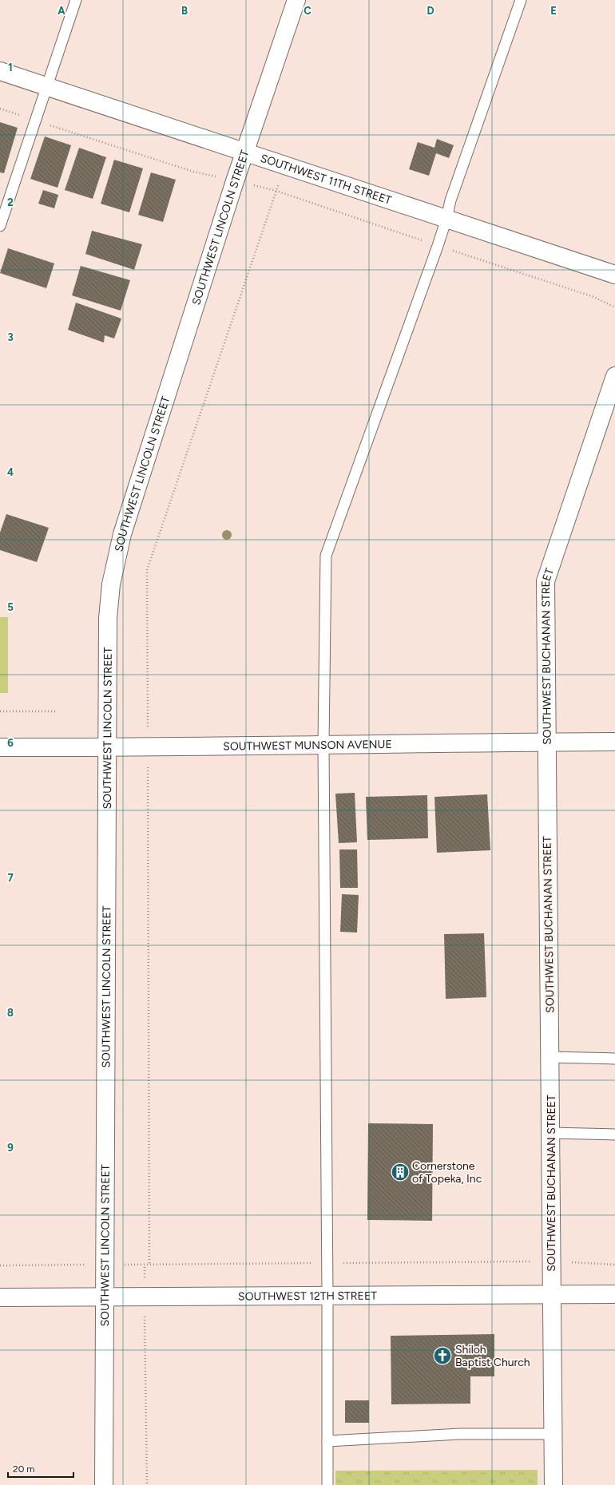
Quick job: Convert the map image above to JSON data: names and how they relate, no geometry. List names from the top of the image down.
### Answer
{
  "streets": {
    "street": [
      "SOUTHWEST 11TH STREET",
      "SOUTHWEST LINCOLN STREET",
      "SOUTHWEST BUCHANAN STREET",
      "SOUTHWEST MUNSON AVENUE",
      "SOUTHWEST 12TH STREET"
    ]
  },
  "crossings": [
    ["SOUTHWEST 11TH STREET", "SOUTHWEST LINCOLN STREET"],
    ["SOUTHWEST LINCOLN STREET", "SOUTHWEST MUNSON AVENUE"],
    ["SOUTHWEST LINCOLN STREET", "SOUTHWEST 12TH STREET"],
    ["SOUTHWEST BUCHANAN STREET", "SOUTHWEST MUNSON AVENUE"],
    ["SOUTHWEST BUCHANAN STREET", "SOUTHWEST 12TH STREET"]
  ],
  "places": {
    "building": ["Cornerstone of Topeka, Inc"],
    "church": ["Shiloh Baptist Church"]
  },
  "scale_bar": "20 m",
  "grid": {
    "columns": [
      "A",
      "B",
      "C",
      "D",
      "E"
    ],
    "rows": [
      "1",
      "2",
      "3",
      "4",
      "5",
      "6",
      "7",
      "8",
      "9"
    ]
  }
}
